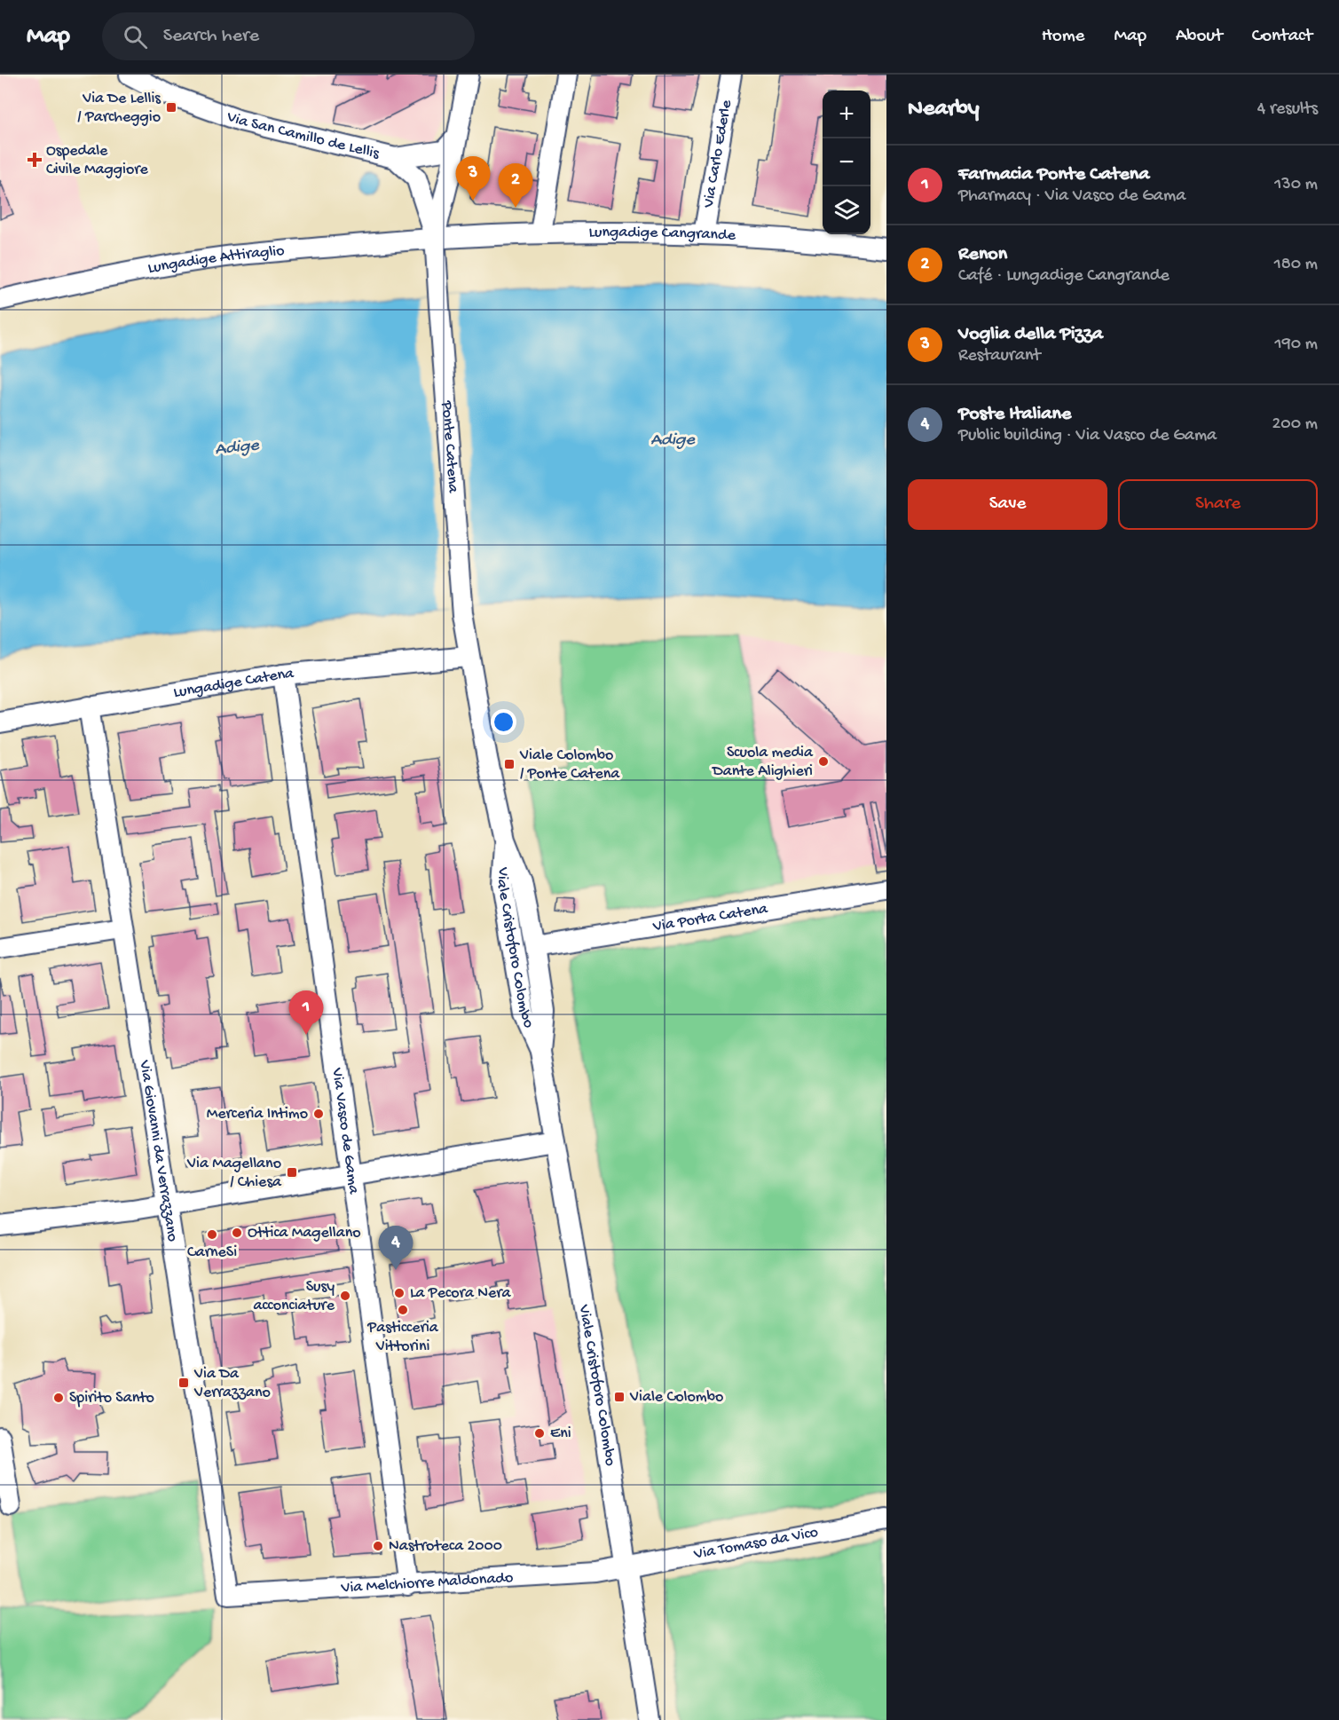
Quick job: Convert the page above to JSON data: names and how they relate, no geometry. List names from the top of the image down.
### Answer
{
  "streets": {
    "street": [
      "Via San Camillo de Lellis",
      "Via Carlo Ederle",
      "Lungadige Cangrande",
      "Lungadige Attiraglio",
      "Ponte Catena",
      "Lungadige Catena",
      "Via Porta Catena",
      "Viale Cristoforo Colombo",
      "Via Vasco de Gama",
      "Via Giovanni da Verrazzano",
      "Via Tomaso da Vico",
      "Via Melchiorre Maldonado"
    ]
  },
  "crossings": [
    ["Via San Camillo de Lellis", "Lungadige Cangrande"],
    ["Via San Camillo de Lellis", "Lungadige Attiraglio"],
    ["Via San Camillo de Lellis", "Ponte Catena"],
    ["Via Carlo Ederle", "Lungadige Cangrande"],
    ["Lungadige Cangrande", "Lungadige Attiraglio"],
    ["Lungadige Cangrande", "Ponte Catena"],
    ["Lungadige Attiraglio", "Ponte Catena"],
    ["Ponte Catena", "Viale Cristoforo Colombo"],
    ["Lungadige Catena", "Viale Cristoforo Colombo"],
    ["Lungadige Catena", "Via Vasco de Gama"],
    ["Lungadige Catena", "Via Giovanni da Verrazzano"],
    ["Via Porta Catena", "Viale Cristoforo Colombo"],
    ["Viale Cristoforo Colombo", "Via Tomaso da Vico"],
    ["Viale Cristoforo Colombo", "Via Melchiorre Maldonado"],
    ["Via Vasco de Gama", "Via Melchiorre Maldonado"],
    ["Via Giovanni da Verrazzano", "Via Melchiorre Maldonado"],
    ["Via Tomaso da Vico", "Via Melchiorre Maldonado"]
  ],
  "water": ["Adige"],
  "places": {
    "transit": [
      "Via De Lellis / Parcheggio",
      "Viale Colombo / Ponte Catena",
      "Via Magellano / Chiesa",
      "Via Da Verrazzano",
      "Viale Colombo"
    ],
    "health": ["Ospedale Civile Maggiore"],
    "other": [
      "Scuola media Dante Alighieri",
      "Merceria Intimo",
      "Ottica Magellano",
      "CarneSi",
      "La Pecora Nera",
      "Susy acconciature",
      "Pasticceria Vittorini",
      "Spirito Santo",
      "Eni",
      "Nastroteca 2000"
    ]
  },
  "page": {
    "header": "Map",
    "search": "Search here",
    "nav": [
      "Home",
      "Map",
      "About",
      "Contact"
    ],
    "heading": ["Nearby", "4 results"],
    "map_buttons": ["+", "−"],
    "list": [
      {
        "mark": "1",
        "name": "Farmacia Ponte Catena",
        "note": "Pharmacy · Via Vasco de Gama",
        "value": "130 m"
      },
      {
        "mark": "2",
        "name": "Renon",
        "note": "Café · Lungadige Cangrande",
        "value": "180 m"
      },
      {
        "mark": "3",
        "name": "Voglia della Pizza",
        "note": "Restaurant",
        "value": "190 m"
      },
      {
        "mark": "4",
        "name": "Poste Italiane",
        "note": "Public building · Via Vasco de Gama",
        "value": "200 m"
      }
    ],
    "pins": [
      "3",
      "2",
      "1",
      "4"
    ],
    "buttons": ["Save", "Share"]
  }
}
